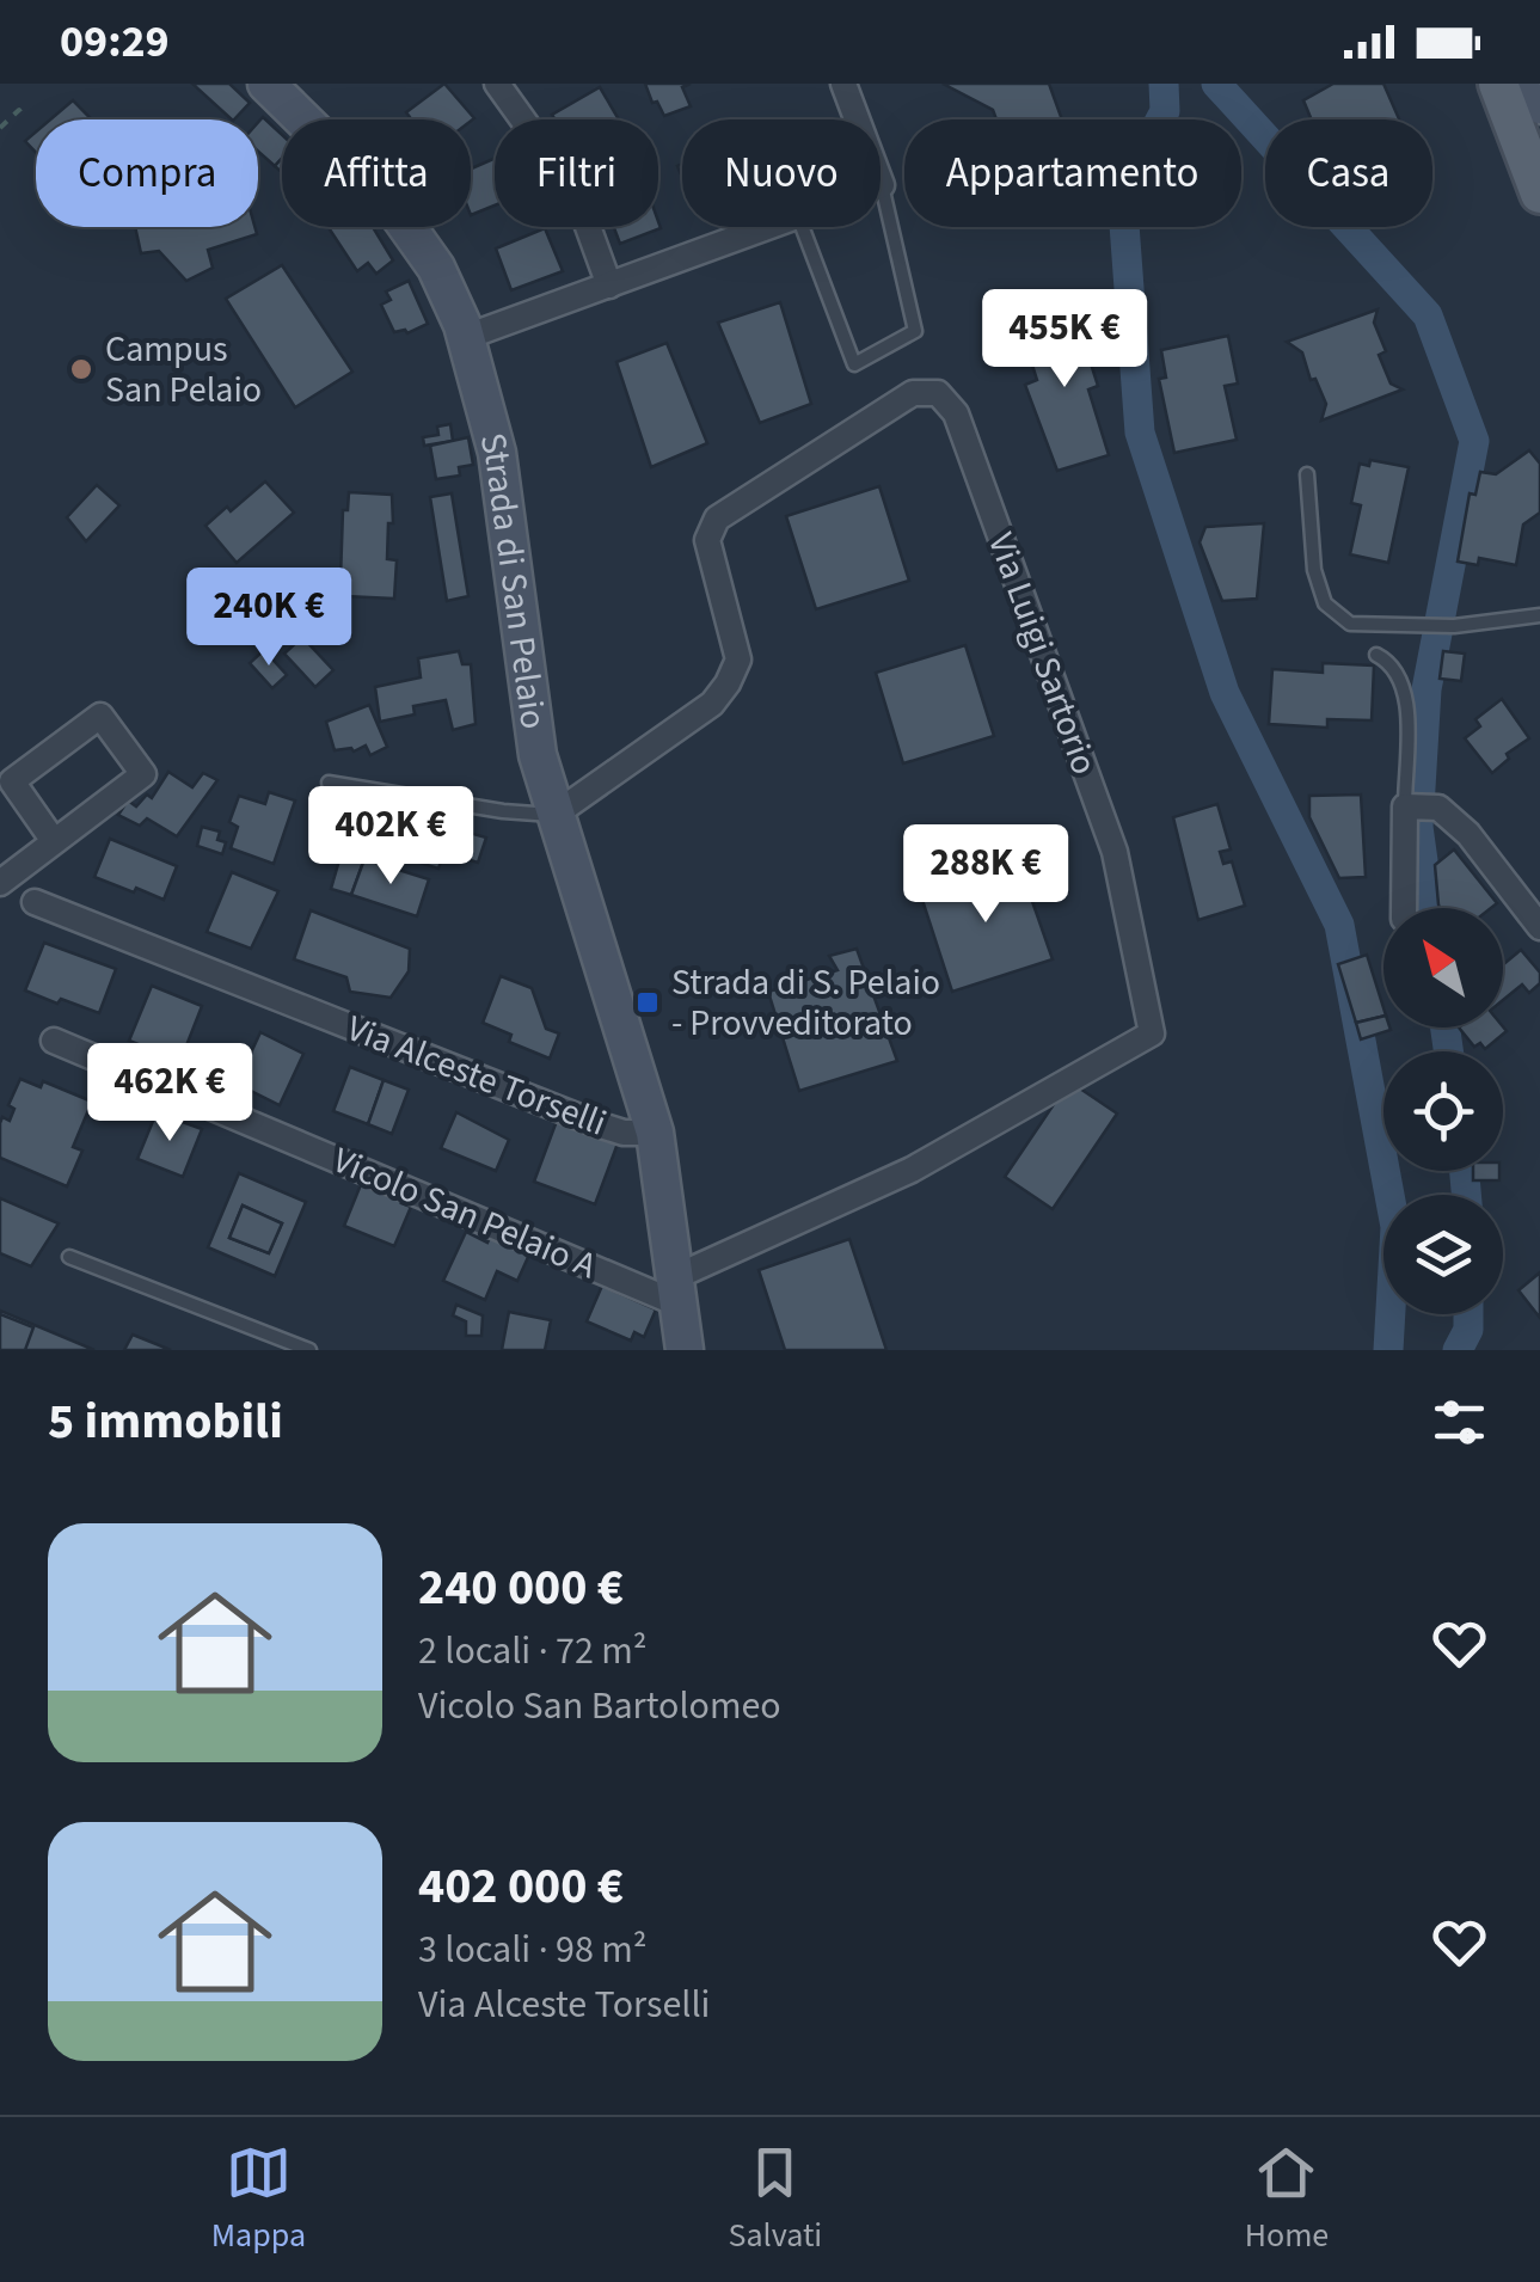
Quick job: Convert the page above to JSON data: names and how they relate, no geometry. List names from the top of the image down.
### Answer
{
  "streets": {
    "street": [
      "Strada di San Pelaio",
      "Via Luigi Sartorio",
      "Via Alceste Torselli",
      "Vicolo San Pelaio A"
    ]
  },
  "crossings": [
    ["Strada di San Pelaio", "Via Luigi Sartorio"],
    ["Strada di San Pelaio", "Via Alceste Torselli"],
    ["Strada di San Pelaio", "Vicolo San Pelaio A"],
    ["Via Luigi Sartorio", "Vicolo San Pelaio A"]
  ],
  "places": {
    "other": ["Campus San Pelaio"],
    "transit": ["Strada di S. Pelaio - Provveditorato"]
  },
  "north": "top left",
  "page": {
    "status": "09:29",
    "chip": [
      "Compra",
      "Affitta",
      "Filtri",
      "Nuovo",
      "Appartamento",
      "Casa"
    ],
    "price": [
      "455K €",
      "240K €",
      "402K €",
      "288K €",
      "462K €"
    ],
    "heading": "5 immobili",
    "list": [
      {
        "name": "240 000 €",
        "note": "2 locali · 72 m² · Vicolo San Bartolomeo"
      },
      {
        "name": "402 000 €",
        "note": "3 locali · 98 m² · Via Alceste Torselli"
      }
    ],
    "tabs": ["Mappa", "Salvati", "Home"]
  }
}
